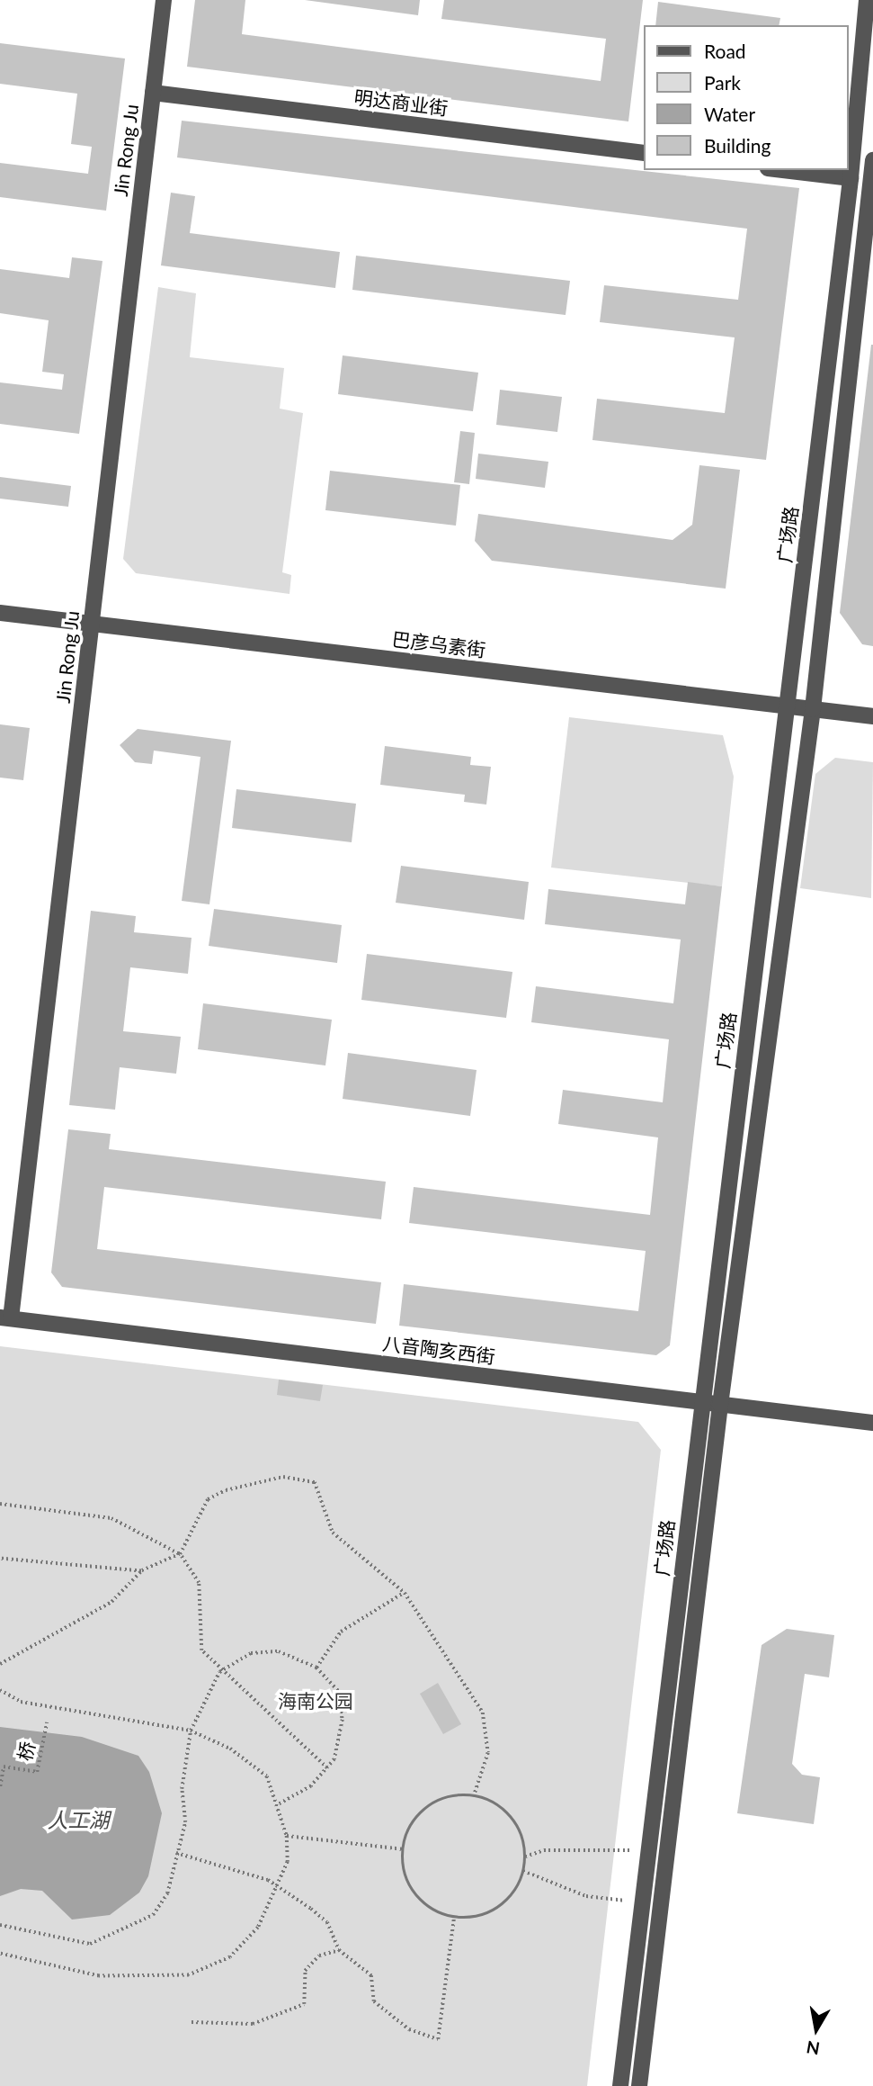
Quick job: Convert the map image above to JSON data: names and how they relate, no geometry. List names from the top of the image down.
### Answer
{
  "streets": {
    "street": [
      "明达商业街",
      "Jin Rong Ju",
      "广场路",
      "巴彦乌素街",
      "八音陶亥西街"
    ],
    "path": ["桥"]
  },
  "crossings": [
    ["明达商业街", "Jin Rong Ju"],
    ["Jin Rong Ju", "巴彦乌素街"],
    ["Jin Rong Ju", "八音陶亥西街"],
    ["广场路", "巴彦乌素街"],
    ["广场路", "八音陶亥西街"]
  ],
  "water": ["人工湖"],
  "parks": ["海南公园"],
  "legend": [
    "Road",
    "Park",
    "Water",
    "Building"
  ],
  "north": "bottom"
}
